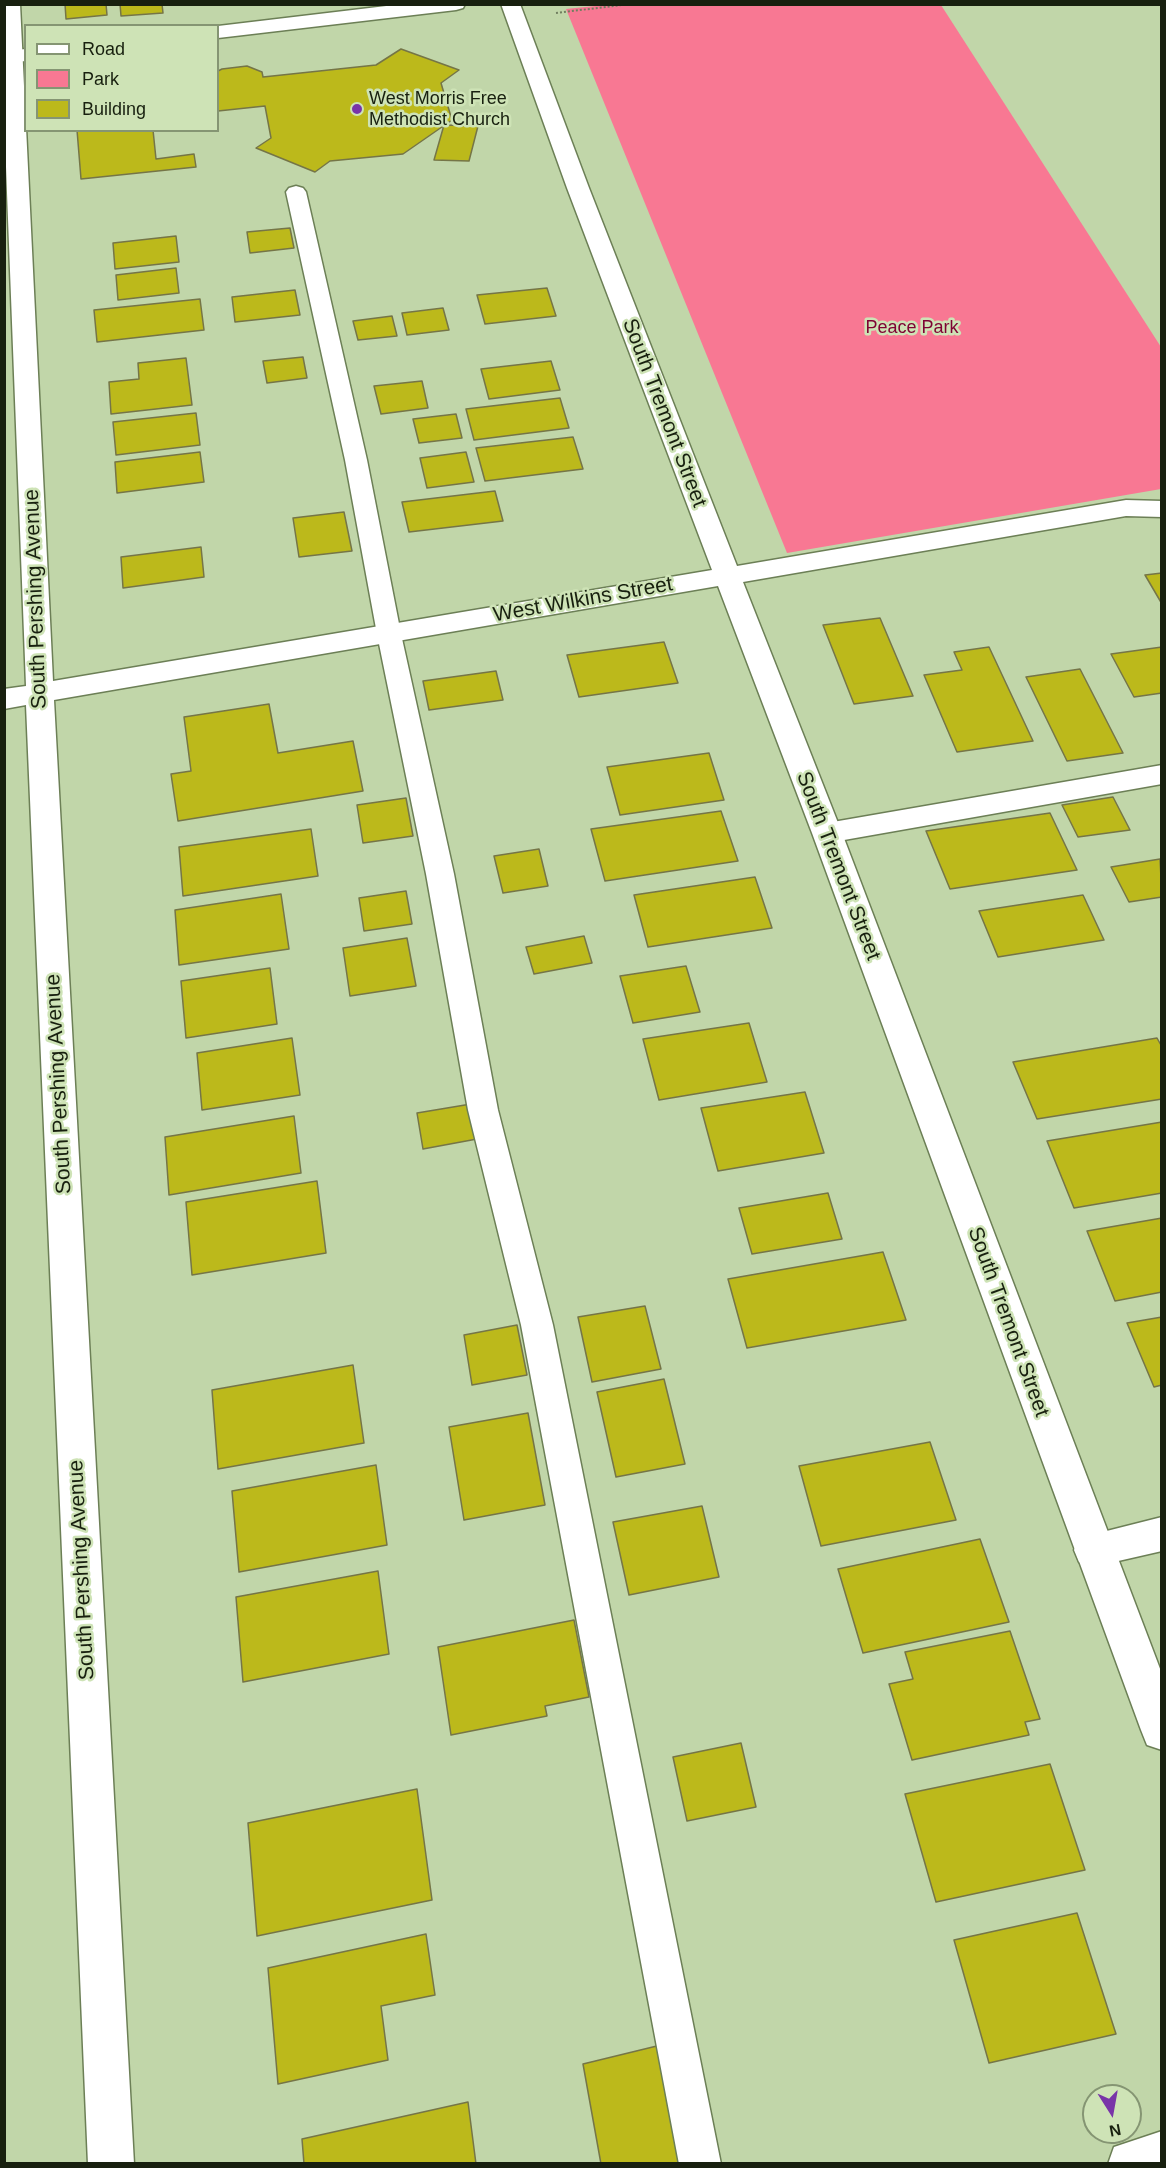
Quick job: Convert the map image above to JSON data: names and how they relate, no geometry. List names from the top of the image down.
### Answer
{
  "streets": {
    "street": ["South Tremont Street", "South Pershing Avenue", "West Wilkins Street"]
  },
  "crossings": [
    ["South Tremont Street", "West Wilkins Street"],
    ["South Pershing Avenue", "West Wilkins Street"]
  ],
  "parks": ["Peace Park"],
  "places": ["West Morris Free Methodist Church"],
  "legend": ["Road", "Park", "Building"],
  "north": "bottom"
}
